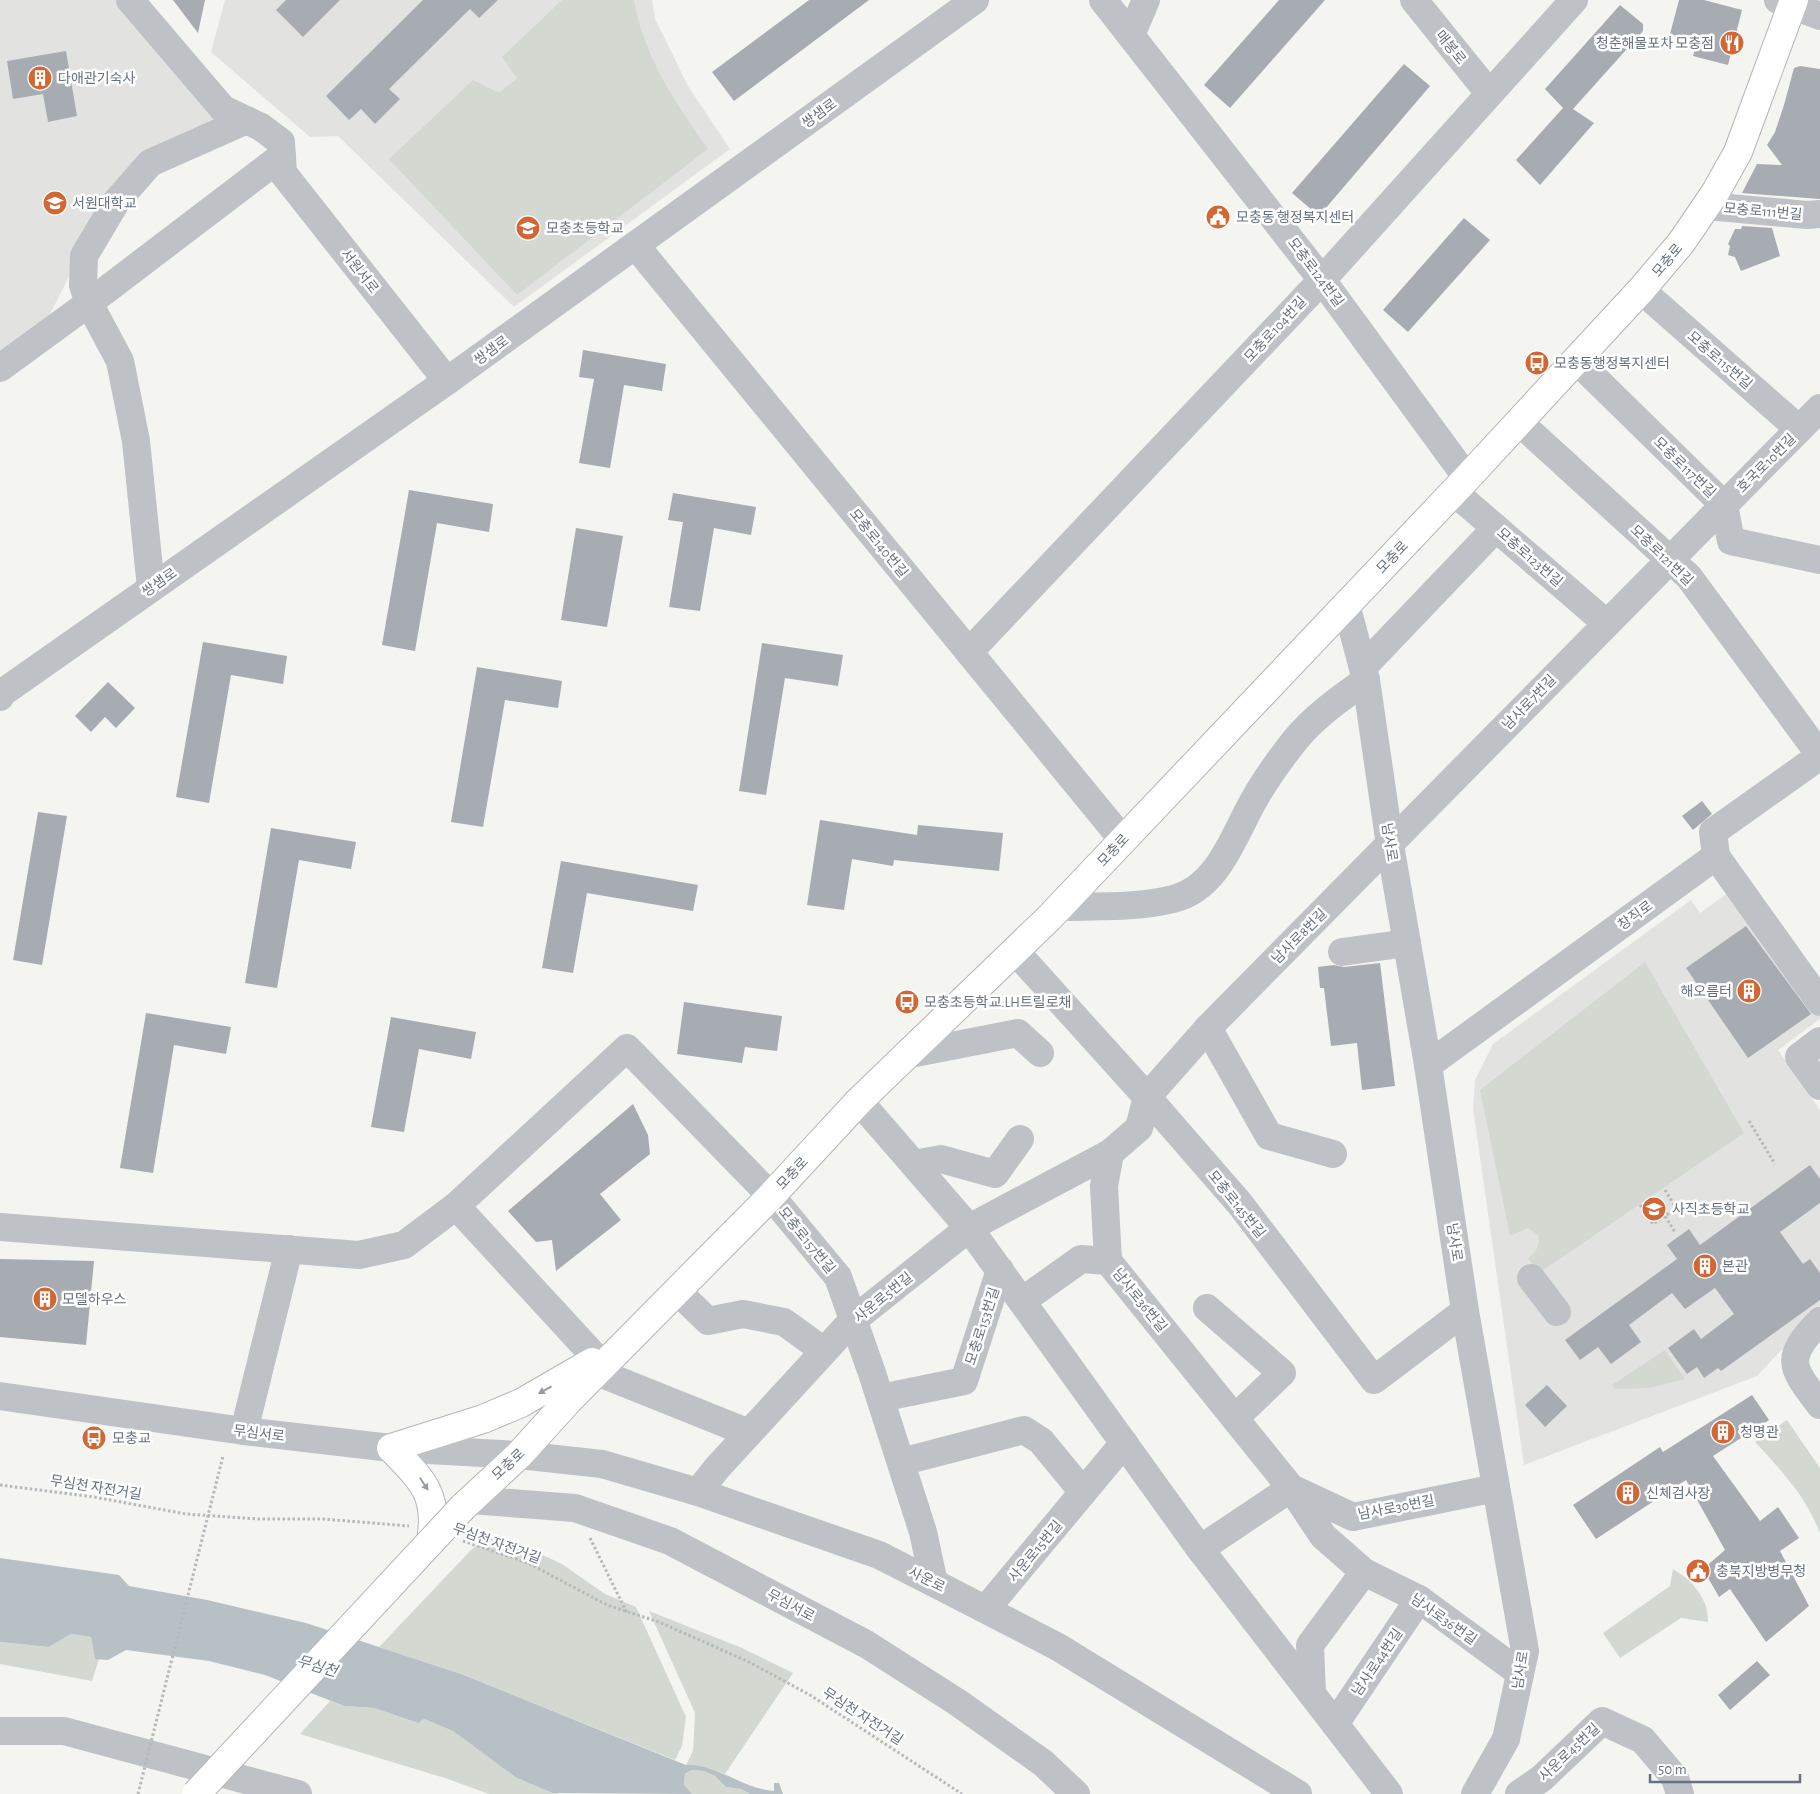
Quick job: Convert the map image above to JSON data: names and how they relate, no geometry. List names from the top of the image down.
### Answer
{
  "streets": {
    "main road": ["모충로"],
    "street": [
      "매봉로",
      "쌍샘로",
      "모충로111번길",
      "서원서로",
      "모충로124번길",
      "모충로104번길",
      "모충로115번길",
      "호국로10번길",
      "모충로117번길",
      "모충로140번길",
      "모충로121번길",
      "모충로123번길",
      "남사로7번길",
      "남사로",
      "창직로",
      "남사로8번길",
      "모충로145번길",
      "모충로157번길",
      "사운로5번길",
      "남사로36번길",
      "모충로153번길",
      "무심서로",
      "남사로30번길",
      "사운로15번길",
      "사운로",
      "남사로44번길",
      "사운로45번길"
    ],
    "path": ["무심천 자전거길"]
  },
  "crossings": [
    ["매봉로", "모충로104번길"],
    ["쌍샘로", "서원서로"],
    ["쌍샘로", "모충로140번길"],
    ["모충로111번길", "모충로"],
    ["모충로", "모충로124번길"],
    ["모충로", "모충로115번길"],
    ["모충로", "모충로117번길"],
    ["모충로", "모충로140번길"],
    ["모충로", "모충로121번길"],
    ["모충로", "모충로123번길"],
    ["모충로", "남사로"],
    ["모충로", "모충로145번길"],
    ["모충로", "모충로157번길"],
    ["모충로", "무심서로"],
    ["모충로", "무심천 자전거길"],
    ["모충로", "사운로"],
    ["모충로124번길", "모충로104번길"],
    ["모충로124번길", "모충로123번길"],
    ["모충로104번길", "모충로140번길"],
    ["모충로115번길", "호국로10번길"],
    ["호국로10번길", "모충로117번길"],
    ["호국로10번길", "모충로121번길"],
    ["호국로10번길", "남사로7번길"],
    ["모충로121번길", "남사로7번길"],
    ["모충로123번길", "남사로7번길"],
    ["남사로7번길", "남사로"],
    ["남사로7번길", "남사로8번길"],
    ["남사로", "창직로"],
    ["남사로", "남사로8번길"],
    ["남사로", "모충로145번길"],
    ["남사로", "남사로36번길"],
    ["남사로", "남사로30번길"],
    ["남사로8번길", "모충로145번길"],
    ["남사로8번길", "사운로5번길"],
    ["모충로145번길", "사운로5번길"],
    ["모충로157번길", "사운로5번길"],
    ["모충로157번길", "모충로153번길"],
    ["모충로157번길", "사운로"],
    ["사운로5번길", "사운로"],
    ["남사로36번길", "남사로30번길"],
    ["남사로36번길", "남사로44번길"],
    ["무심서로", "사운로"],
    ["사운로15번길", "사운로"]
  ],
  "water": ["무심천"],
  "places": {
    "restaurant": ["청춘해물포차 모충점"],
    "building": [
      "다애관기숙사",
      "해오름터",
      "본관",
      "모델하우스",
      "청명관",
      "신체검사장"
    ],
    "school or university": ["서원대학교", "모충초등학교", "사직초등학교"],
    "public building": ["모충동 행정복지센터", "충북지방병무청"],
    "bus stop": ["모충동행정복지센터", "모충초등학교.LH트릴로채", "모충교"]
  },
  "scale_bar": "50 m"
}
